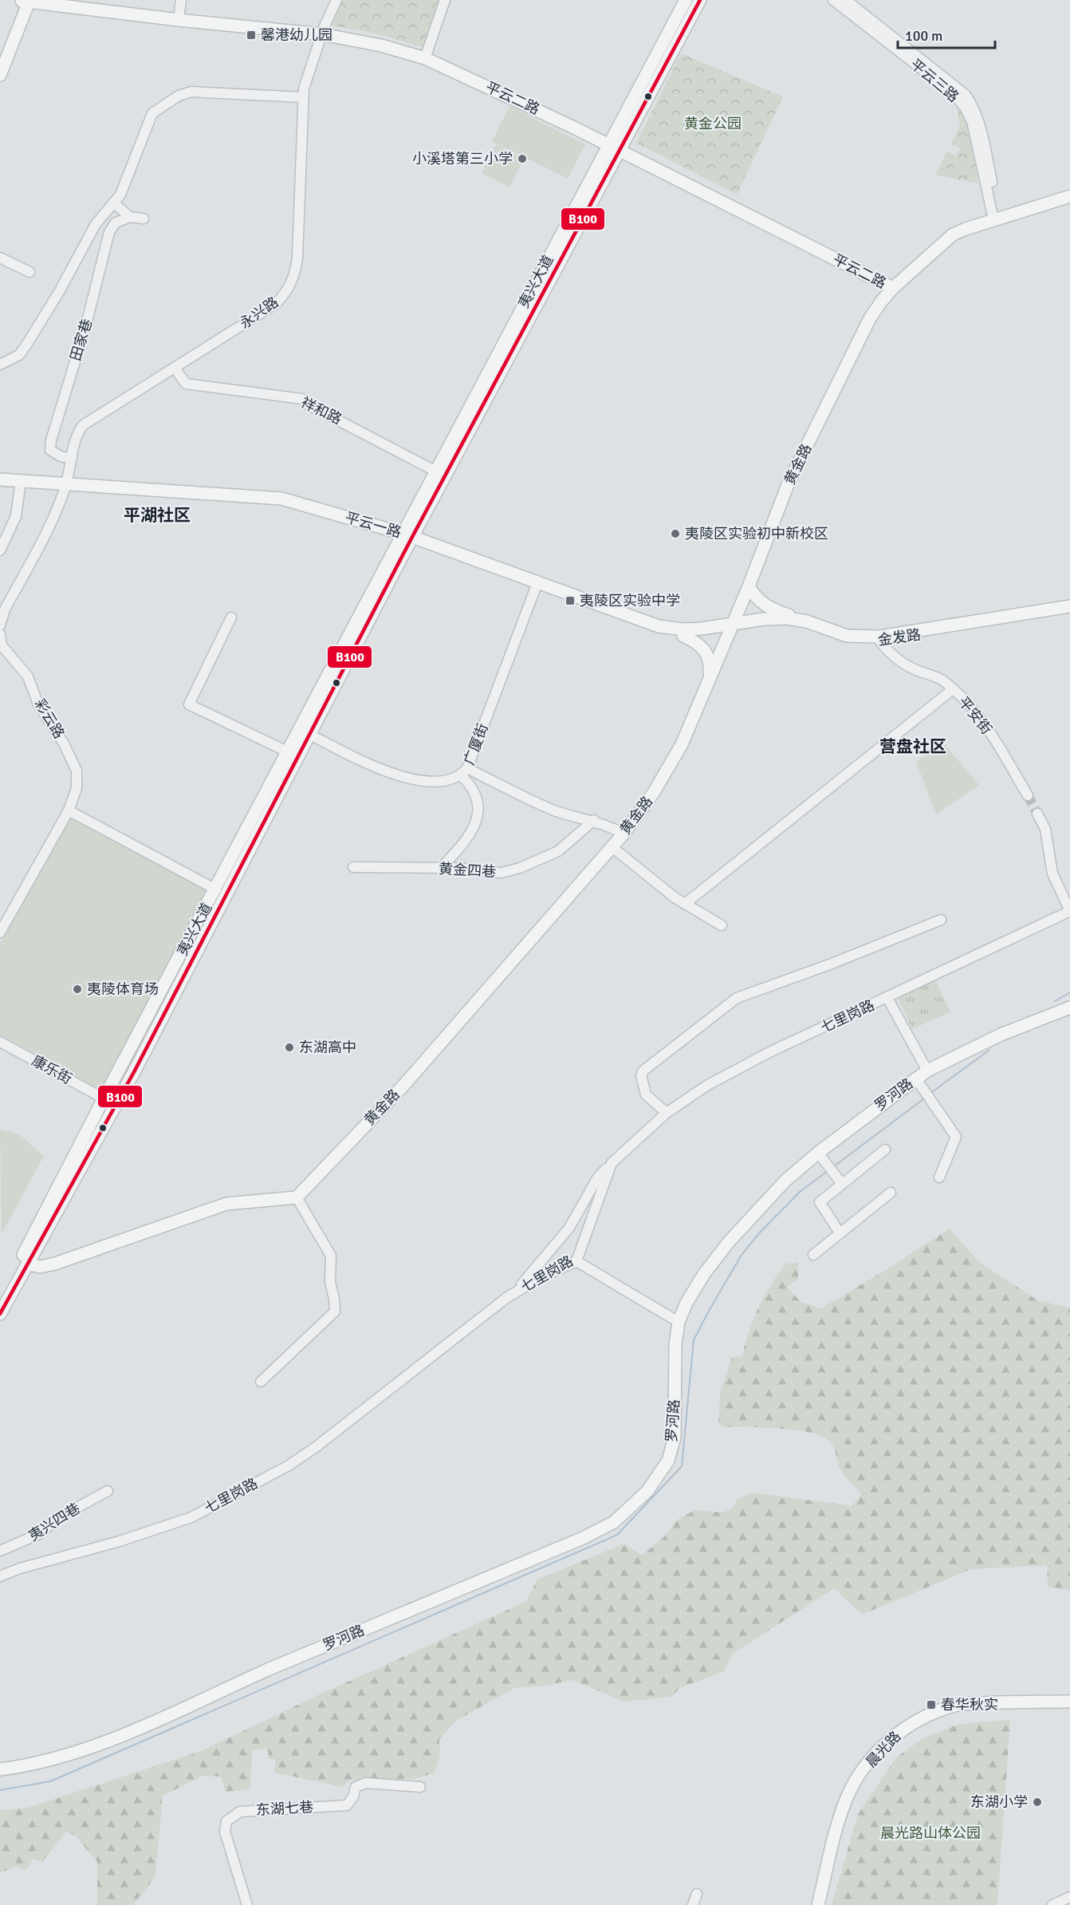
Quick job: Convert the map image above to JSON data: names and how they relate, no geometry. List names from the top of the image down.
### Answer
{
  "streets": {
    "main road": [
      "平云二路",
      "夷兴大道",
      "黄金路",
      "平云一路",
      "金发路",
      "罗河路",
      "晨光路"
    ],
    "street": [
      "平云三路",
      "永兴路",
      "田家巷",
      "祥和路",
      "平安街",
      "彩云路",
      "广厦街",
      "黄金四巷",
      "七里岗路",
      "康乐街",
      "夷兴四巷",
      "东湖七巷"
    ]
  },
  "crossings": [
    ["平云三路", "黄金路"],
    ["平云二路", "夷兴大道"],
    ["平云二路", "永兴路"],
    ["平云二路", "黄金路"],
    ["夷兴大道", "祥和路"],
    ["夷兴大道", "平云一路"],
    ["夷兴大道", "广厦街"],
    ["夷兴大道", "康乐街"],
    ["永兴路", "田家巷"],
    ["永兴路", "祥和路"],
    ["永兴路", "平云一路"],
    ["黄金路", "平云一路"],
    ["黄金路", "金发路"],
    ["平云一路", "金发路"],
    ["平云一路", "广厦街"],
    ["金发路", "平安街"]
  ],
  "districts": ["平湖社区", "营盘社区"],
  "parks": ["黄金公园", "晨光路山体公园"],
  "places": {
    "transit": ["馨港幼儿园", "夷陵区实验中学", "春华秋实"],
    "other": [
      "小溪塔第三小学",
      "夷陵区实验初中新校区",
      "夷陵体育场",
      "东湖高中",
      "东湖小学"
    ]
  },
  "lines": ["transit line B100"],
  "scale_bar": "100 m"
}
